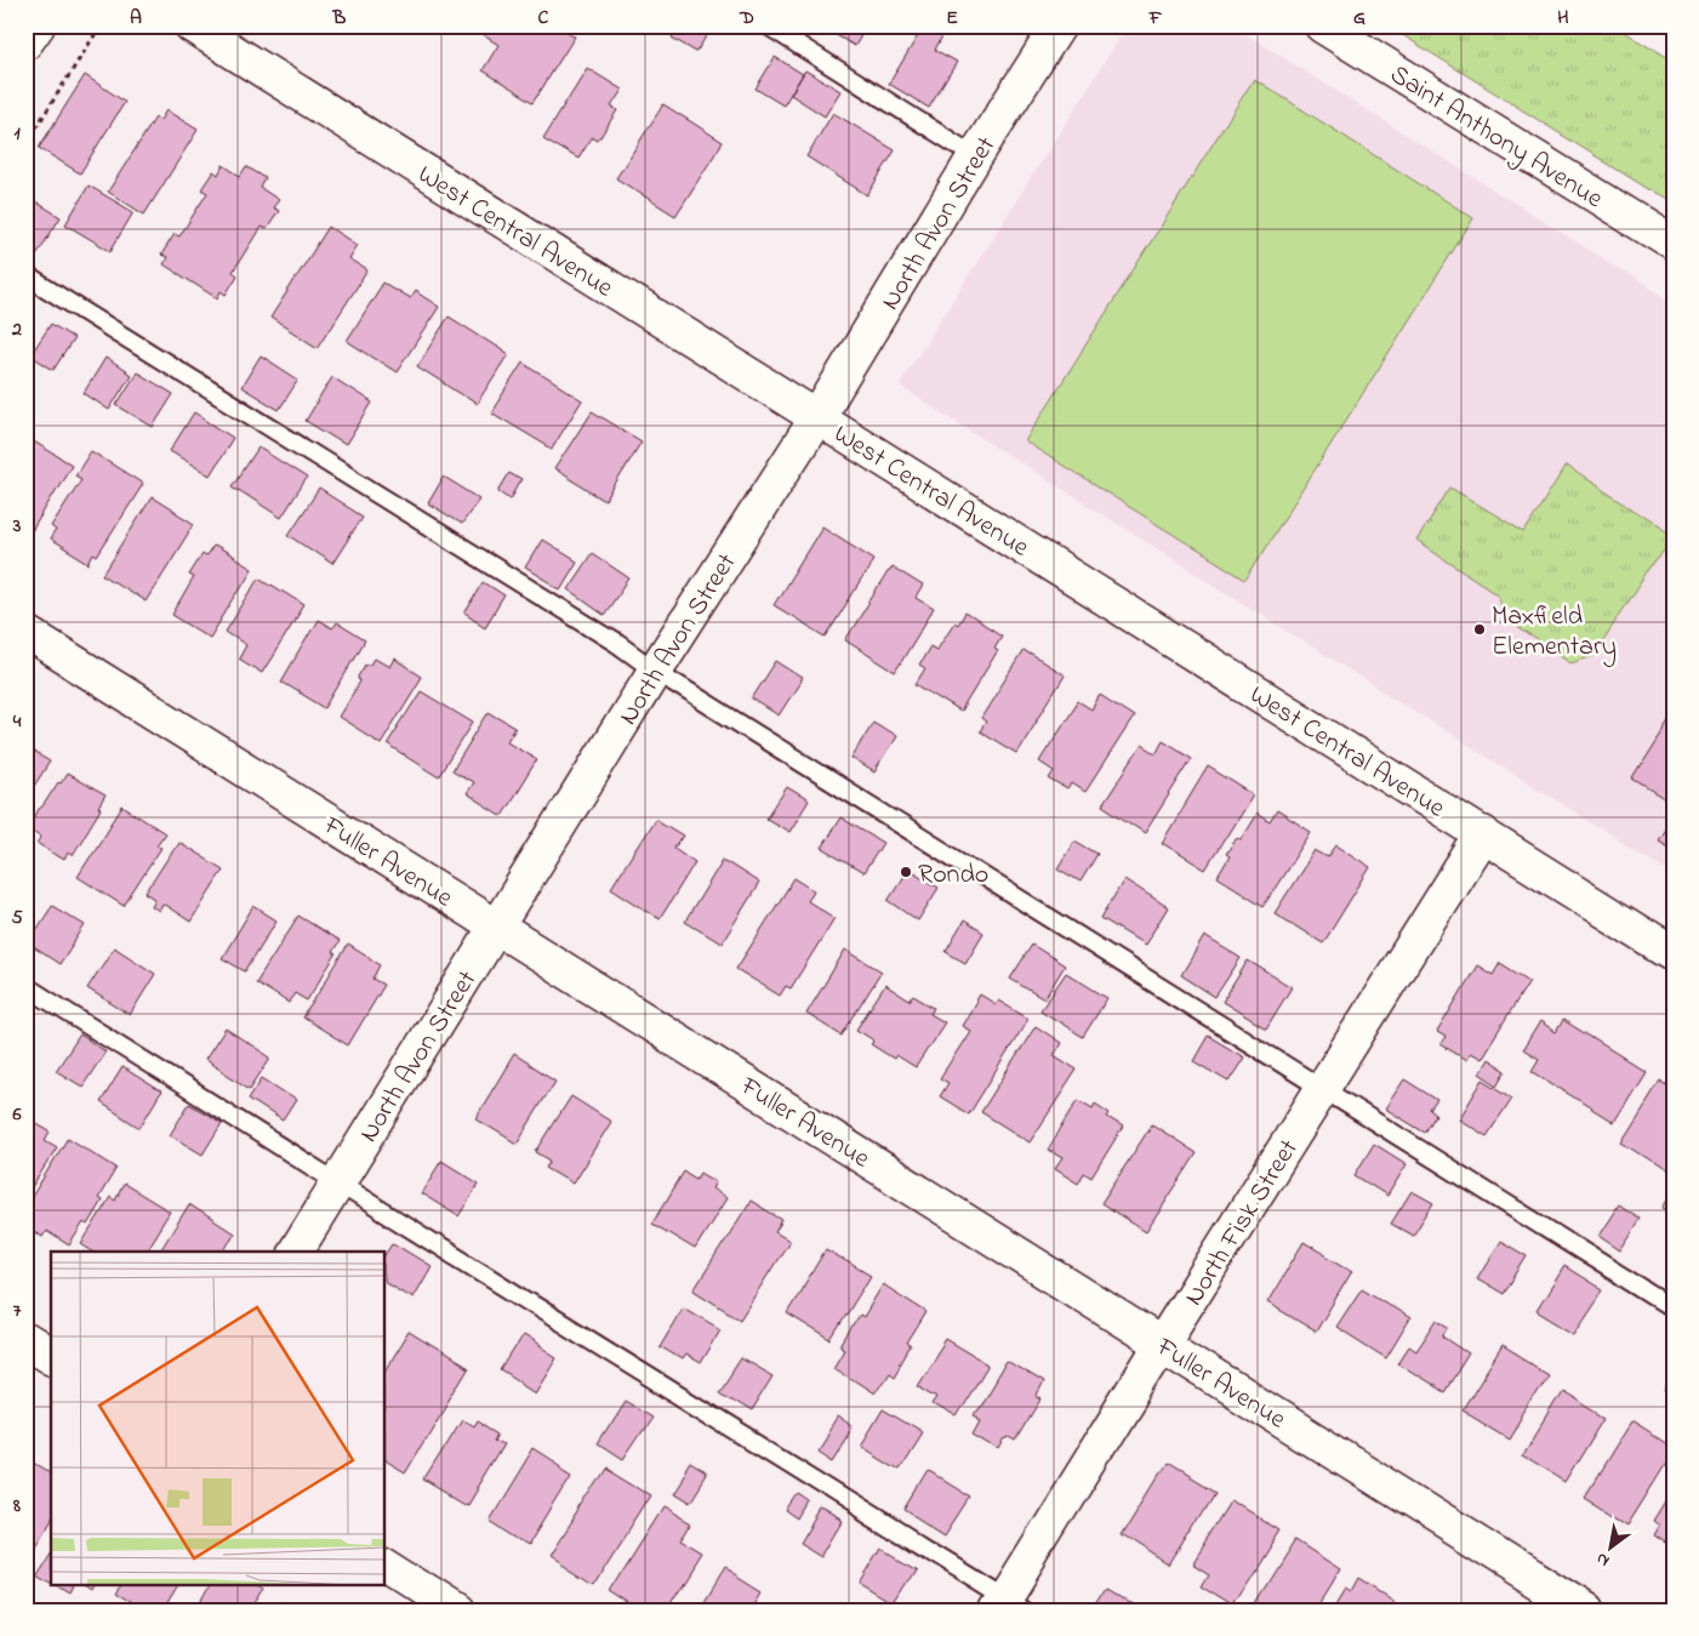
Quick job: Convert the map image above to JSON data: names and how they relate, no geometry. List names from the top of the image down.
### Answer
{
  "streets": {
    "street": [
      "Saint Anthony Avenue",
      "North Avon Street",
      "West Central Avenue",
      "Fuller Avenue",
      "North Fisk Street"
    ]
  },
  "crossings": [
    ["North Avon Street", "West Central Avenue"],
    ["North Avon Street", "Fuller Avenue"],
    ["West Central Avenue", "North Fisk Street"],
    ["Fuller Avenue", "North Fisk Street"]
  ],
  "places": ["Maxfield Elementary", "Rondo"],
  "north": "bottom left",
  "grid": {
    "columns": [
      "A",
      "B",
      "C",
      "D",
      "E",
      "F",
      "G",
      "H"
    ],
    "rows": [
      "1",
      "2",
      "3",
      "4",
      "5",
      "6",
      "7",
      "8"
    ]
  }
}
